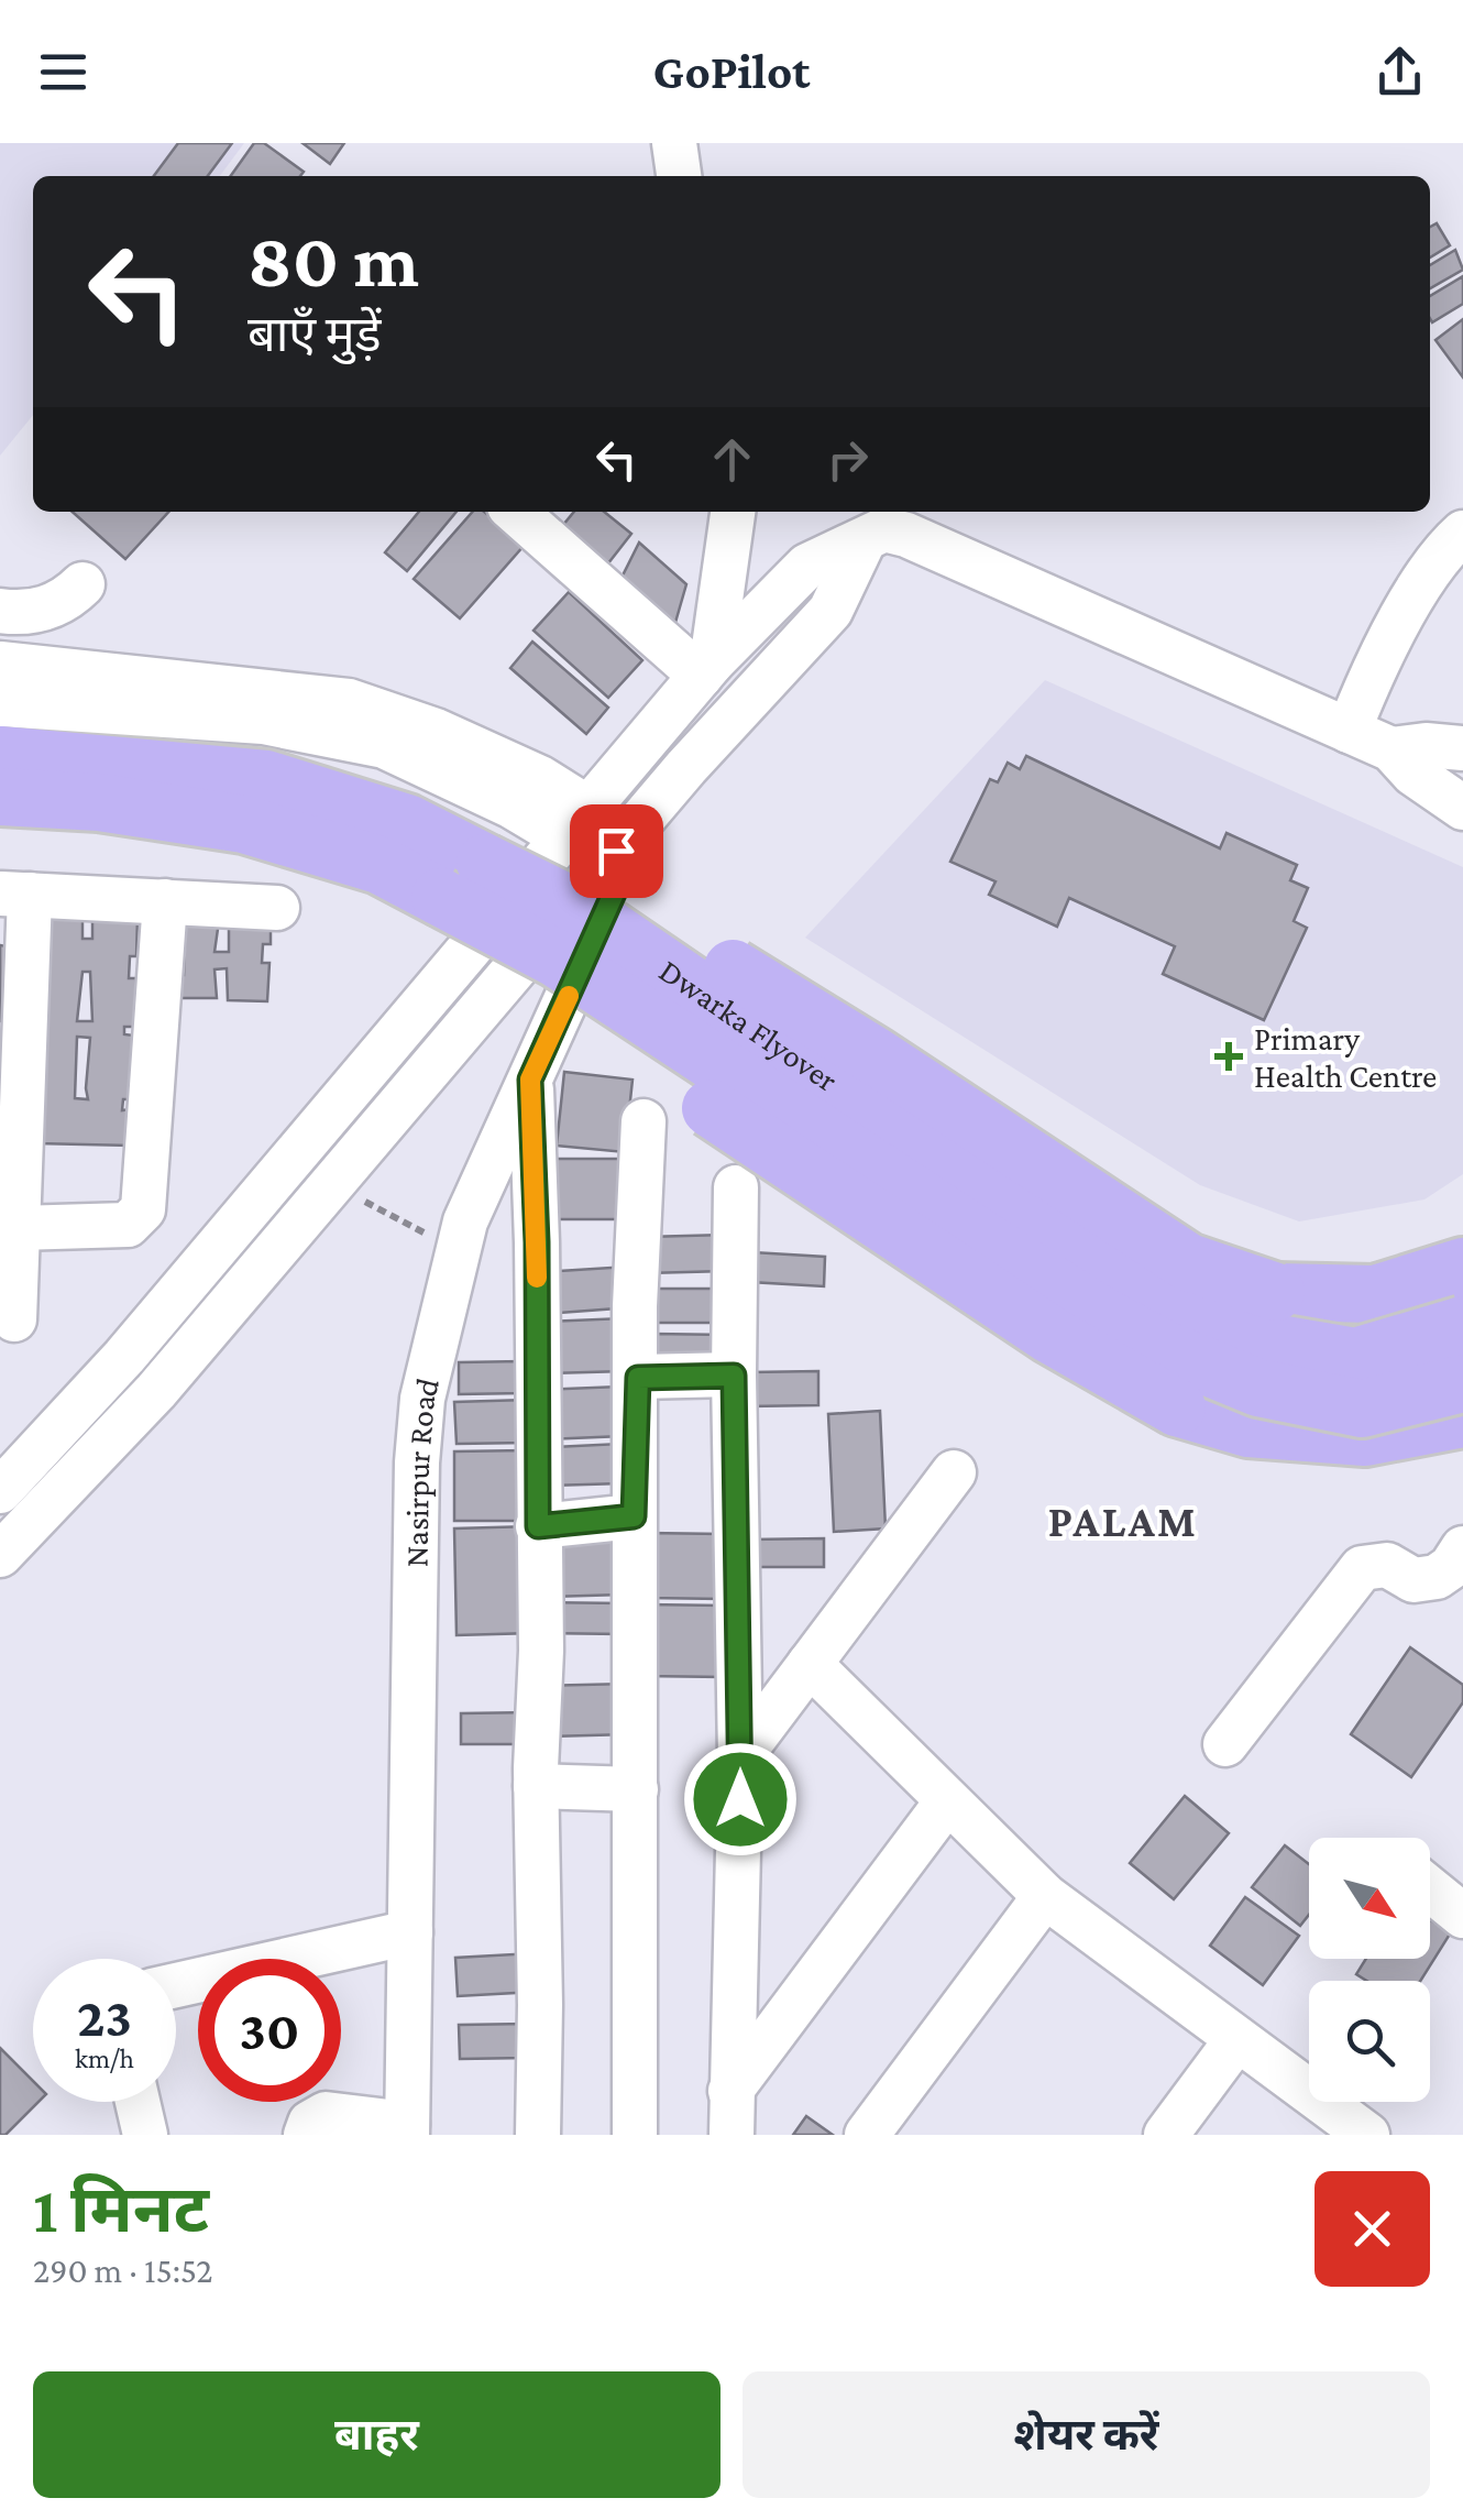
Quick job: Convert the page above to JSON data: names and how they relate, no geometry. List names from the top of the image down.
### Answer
{
  "streets": {
    "main road": ["Dwarka Flyover"],
    "street": ["Nasirpur Road"]
  },
  "districts": ["PALAM"],
  "places": {
    "health": ["Primary Health Centre"]
  },
  "north": "bottom right",
  "page": {
    "header": "GoPilot",
    "turn": ["80 m", "बाएँ मुड़ें"],
    "speed": "23 km/h",
    "limit": "30",
    "heading": ["1 मिनट", "290 m · 15:52"],
    "buttons": ["बाहर", "शेयर करें"]
  }
}
